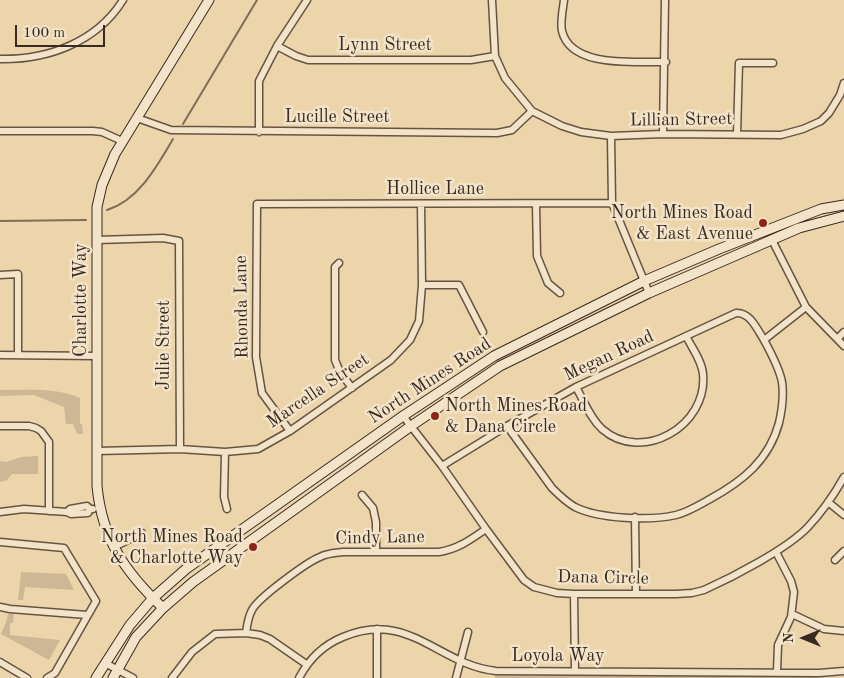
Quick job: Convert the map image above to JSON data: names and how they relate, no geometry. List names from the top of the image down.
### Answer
{
  "streets": {
    "main road": ["Charlotte Way", "North Mines Road"],
    "street": [
      "Lynn Street",
      "Lucille Street",
      "Lillian Street",
      "Hollice Lane",
      "Rhonda Lane",
      "Julie Street",
      "Megan Road",
      "Marcella Street",
      "Cindy Lane",
      "Dana Circle",
      "Loyola Way"
    ]
  },
  "crossings": [
    ["Lucille Street", "Lillian Street"],
    ["Lucille Street", "Charlotte Way"],
    ["Hollice Lane", "Rhonda Lane"],
    ["Hollice Lane", "Marcella Street"],
    ["Charlotte Way", "Julie Street"],
    ["Charlotte Way", "North Mines Road"],
    ["Charlotte Way", "Marcella Street"],
    ["Rhonda Lane", "Marcella Street"],
    ["Julie Street", "Marcella Street"],
    ["Megan Road", "Dana Circle"],
    ["North Mines Road", "Dana Circle"],
    ["Cindy Lane", "Dana Circle"]
  ],
  "places": ["North Mines Road & East Avenue", "North Mines Road & Dana Circle", "North Mines Road & Charlotte Way"],
  "scale_bar": "100 m",
  "north": "left"
}
